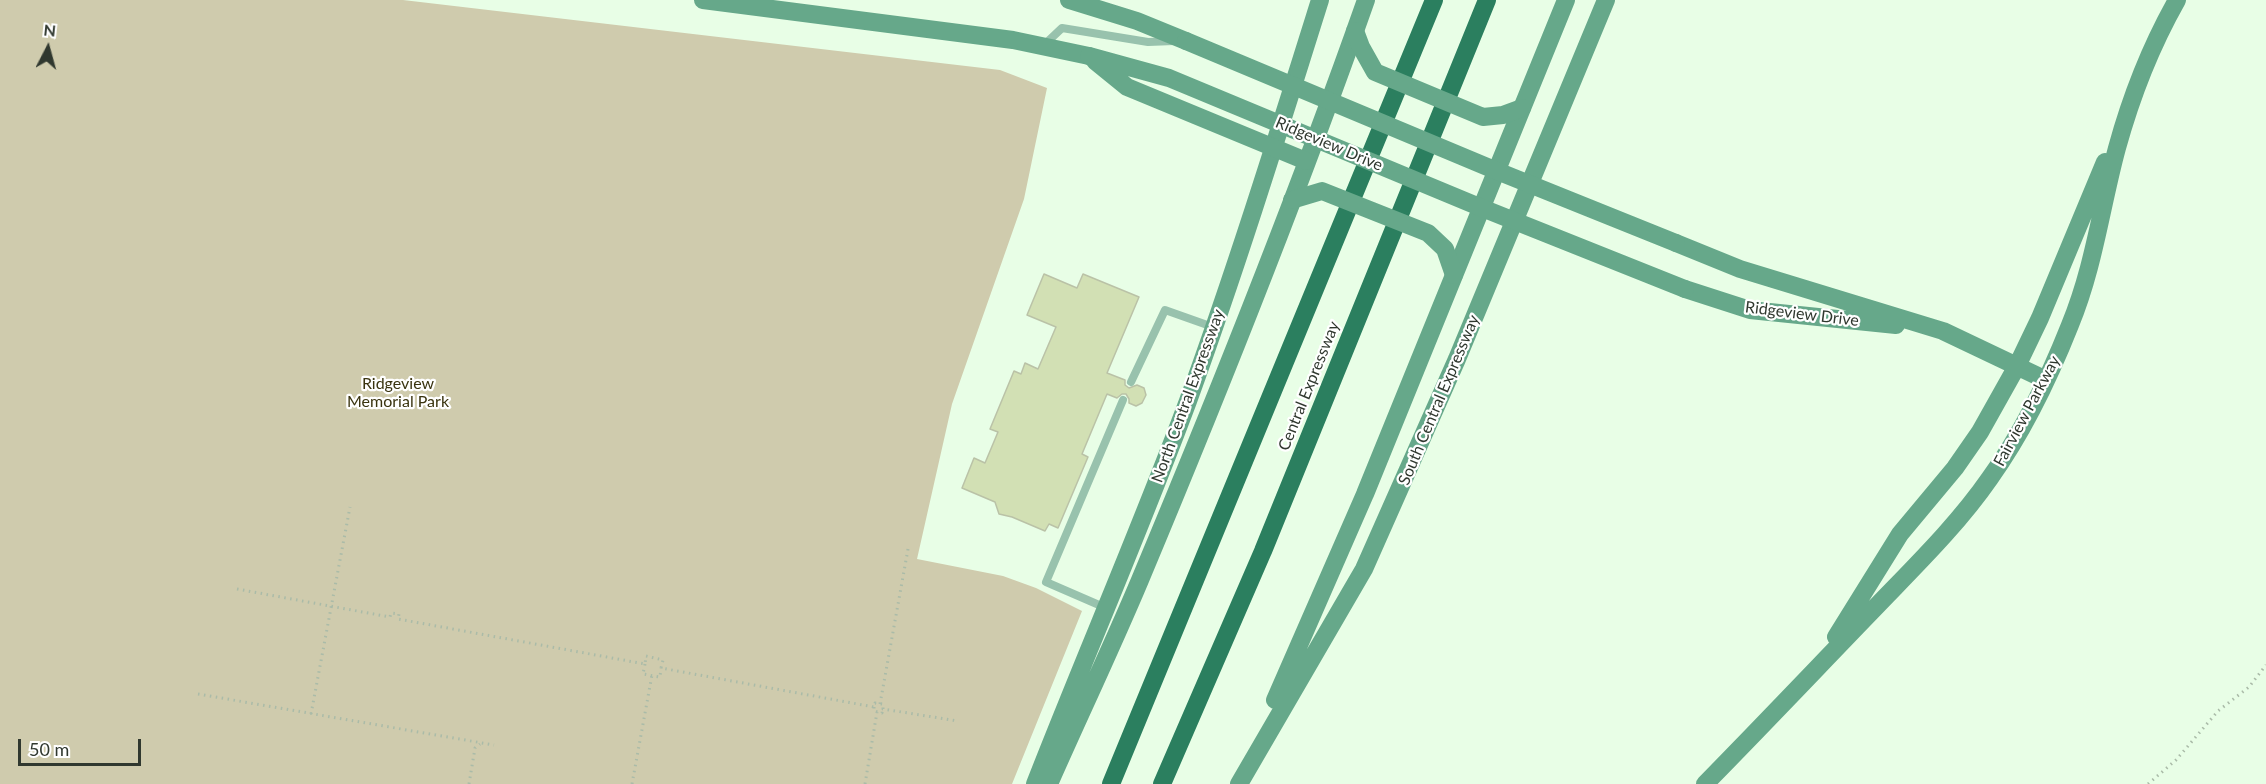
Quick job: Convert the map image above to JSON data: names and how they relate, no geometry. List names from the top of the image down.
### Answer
{
  "streets": {
    "highway": ["Central Expressway"],
    "main road": [
      "Ridgeview Drive",
      "North Central Expressway",
      "South Central Expressway",
      "Fairview Parkway"
    ]
  },
  "crossings": [
    ["Ridgeview Drive", "Fairview Parkway"]
  ],
  "parks": ["Ridgeview Memorial Park"],
  "scale_bar": "50 m",
  "north": "top"
}
